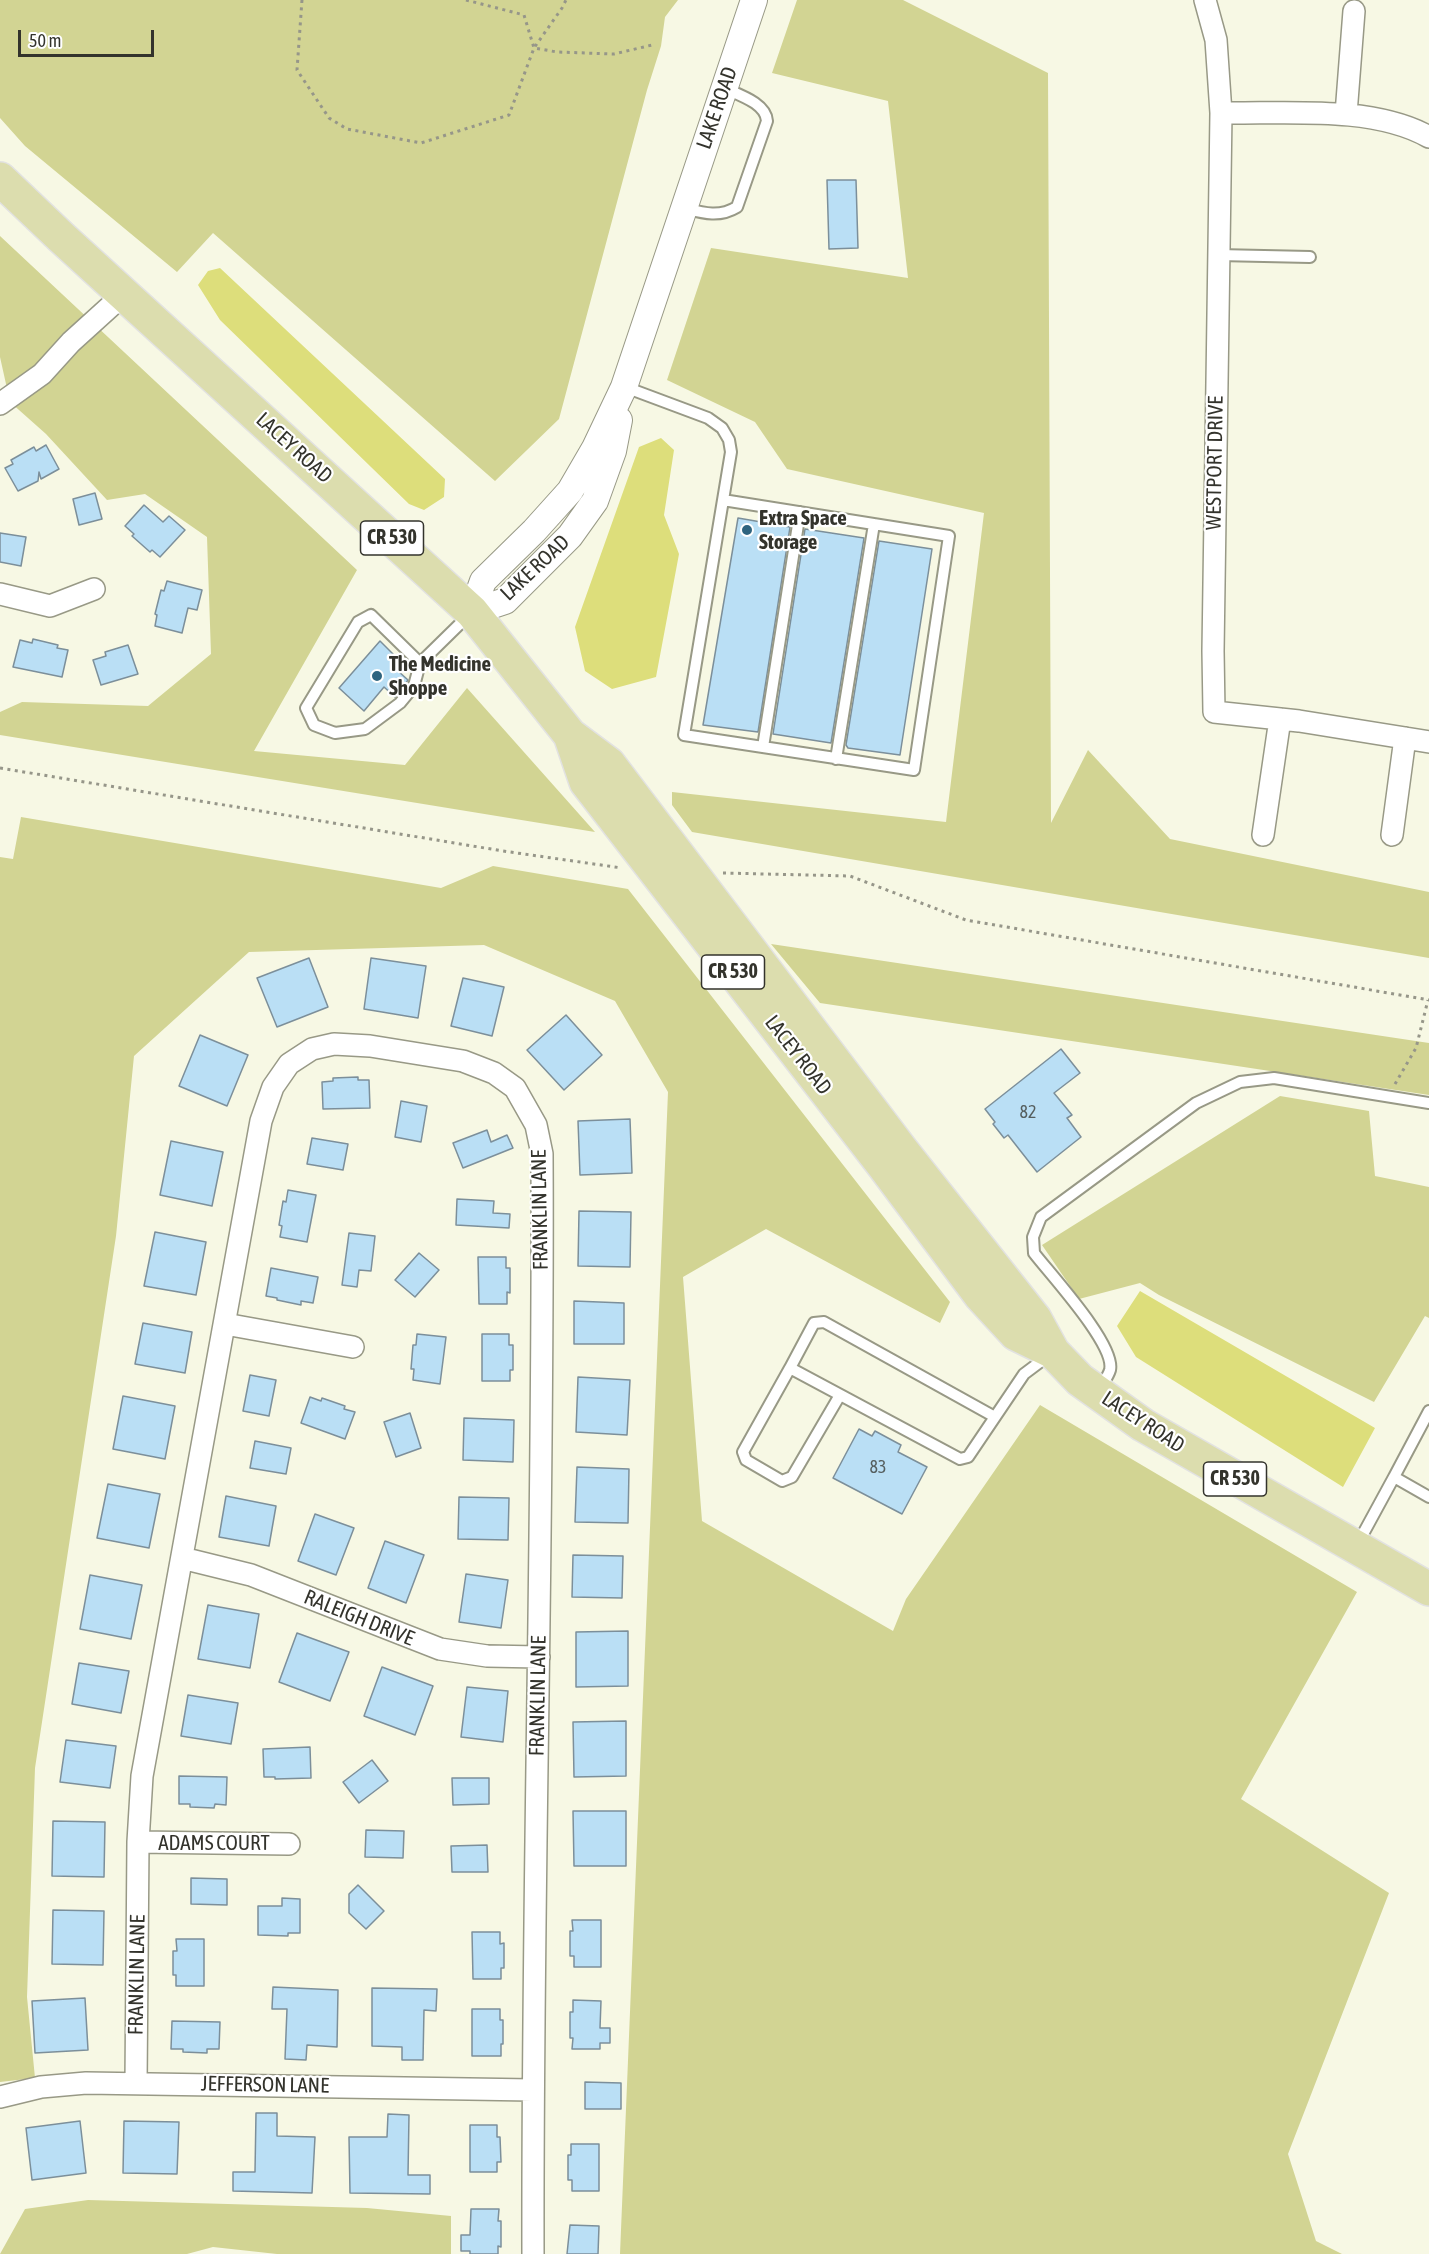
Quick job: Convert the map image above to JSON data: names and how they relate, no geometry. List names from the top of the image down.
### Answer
{
  "streets": {
    "main road": ["LACEY ROAD", "CR 530"],
    "street": [
      "LAKE ROAD",
      "WESTPORT DRIVE",
      "FRANKLIN LANE",
      "RALEIGH DRIVE",
      "ADAMS COURT",
      "JEFFERSON LANE"
    ]
  },
  "crossings": [
    ["LAKE ROAD", "LACEY ROAD"],
    ["FRANKLIN LANE", "RALEIGH DRIVE"],
    ["FRANKLIN LANE", "ADAMS COURT"],
    ["FRANKLIN LANE", "JEFFERSON LANE"]
  ],
  "places": ["Extra Space Storage", "The Medicine Shoppe"],
  "house_numbers": ["82", "83"],
  "scale_bar": "50 m"
}
